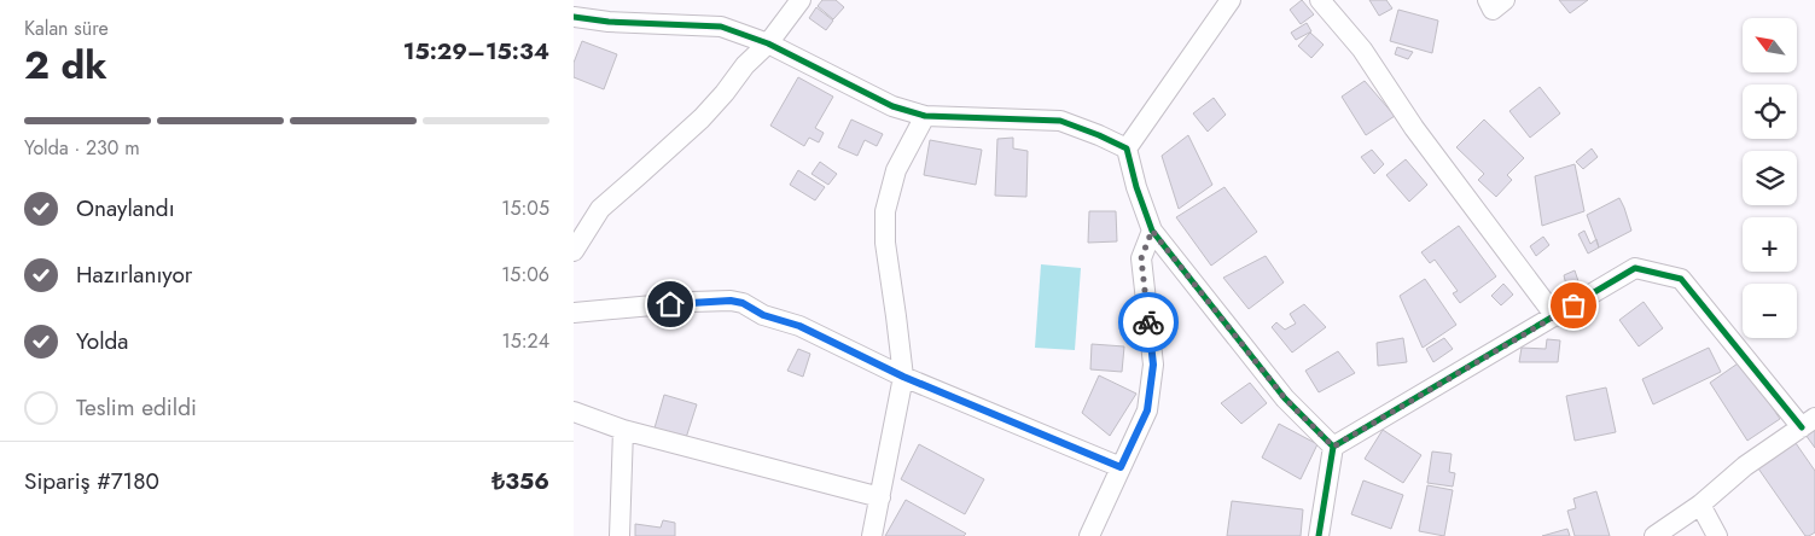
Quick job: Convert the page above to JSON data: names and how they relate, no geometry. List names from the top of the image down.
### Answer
{
  "north": "top left",
  "page": {
    "heading": ["2 dk", "Kalan süre", "15:29–15:34"],
    "panel": ["Sipariş #7180", "₺356"],
    "map_buttons": ["+", "−"],
    "bar": "Yolda · 230 m",
    "list": [
      ["Onaylandı", "15:05"],
      ["Hazırlanıyor", "15:06"],
      ["Yolda", "15:24"],
      "Teslim edildi"
    ]
  }
}
